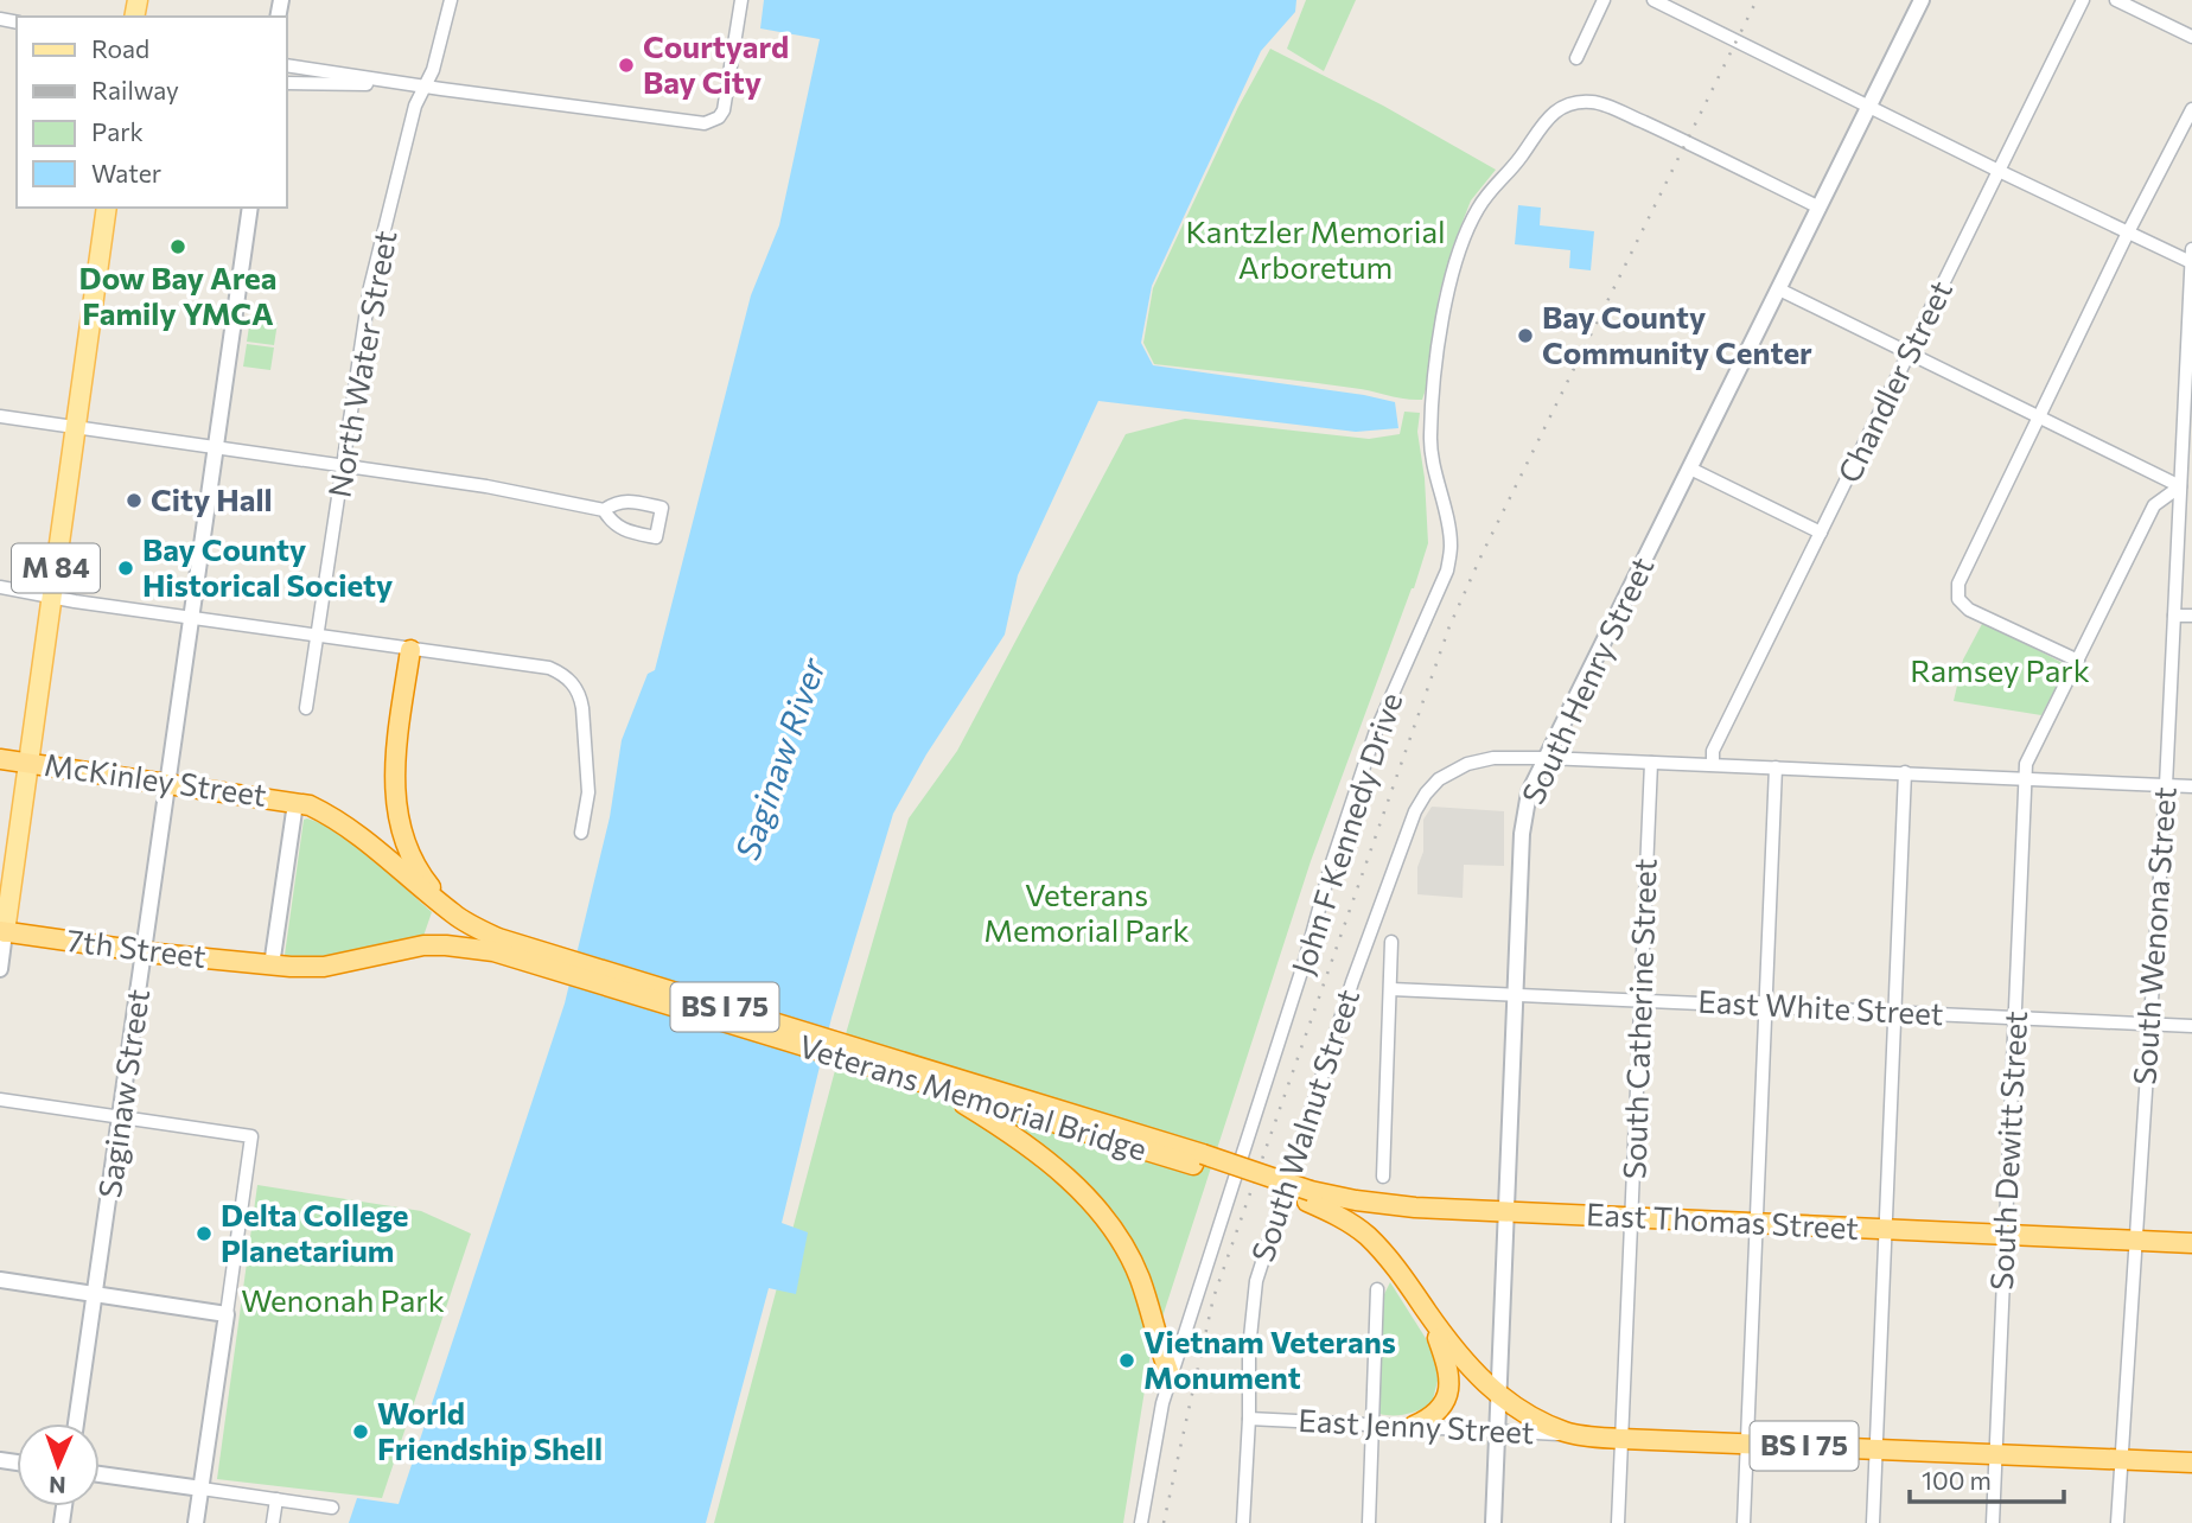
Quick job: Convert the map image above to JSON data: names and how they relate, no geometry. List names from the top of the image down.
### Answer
{
  "streets": {
    "highway": [
      "McKinley Street",
      "7th Street",
      "BS I 75",
      "Veterans Memorial Bridge",
      "East Thomas Street",
      "East Jenny Street"
    ],
    "main road": ["M 84"],
    "street": [
      "North Water Street",
      "Chandler Street",
      "South Henry Street",
      "John F Kennedy Drive",
      "South Wenona Street",
      "East White Street",
      "South Catherine Street",
      "Saginaw Street",
      "South Walnut Street",
      "South Dewitt Street"
    ]
  },
  "crossings": [
    ["M 84", "McKinley Street"],
    ["M 84", "7th Street"],
    ["South Henry Street", "John F Kennedy Drive"],
    ["South Henry Street", "East White Street"],
    ["South Henry Street", "Veterans Memorial Bridge"],
    ["South Henry Street", "South Walnut Street"],
    ["South Henry Street", "East Thomas Street"],
    ["South Henry Street", "East Jenny Street"],
    ["McKinley Street", "Saginaw Street"],
    ["McKinley Street", "Veterans Memorial Bridge"],
    ["South Wenona Street", "BS I 75"],
    ["South Wenona Street", "East White Street"],
    ["South Wenona Street", "South Dewitt Street"],
    ["South Wenona Street", "East Thomas Street"],
    ["South Wenona Street", "East Jenny Street"],
    ["7th Street", "Saginaw Street"],
    ["7th Street", "Veterans Memorial Bridge"],
    ["BS I 75", "East Thomas Street"],
    ["BS I 75", "East Jenny Street"],
    ["East White Street", "South Catherine Street"],
    ["East White Street", "South Dewitt Street"],
    ["South Catherine Street", "East Thomas Street"],
    ["South Catherine Street", "East Jenny Street"],
    ["Veterans Memorial Bridge", "East Thomas Street"],
    ["Veterans Memorial Bridge", "East Jenny Street"],
    ["South Walnut Street", "East Jenny Street"],
    ["South Dewitt Street", "East Thomas Street"],
    ["South Dewitt Street", "East Jenny Street"]
  ],
  "water": ["Saginaw River"],
  "parks": [
    "Kantzler Memorial Arboretum",
    "Ramsey Park",
    "Veterans Memorial Park",
    "Wenonah Park"
  ],
  "places": [
    "Courtyard Bay City",
    "Dow Bay Area Family YMCA",
    "Bay County Community Center",
    "City Hall",
    "Bay County Historical Society",
    "Delta College Planetarium",
    "Vietnam Veterans Monument",
    "World Friendship Shell"
  ],
  "legend": [
    "Road",
    "Railway",
    "Park",
    "Water"
  ],
  "scale_bar": "100 m",
  "north": "bottom"
}
